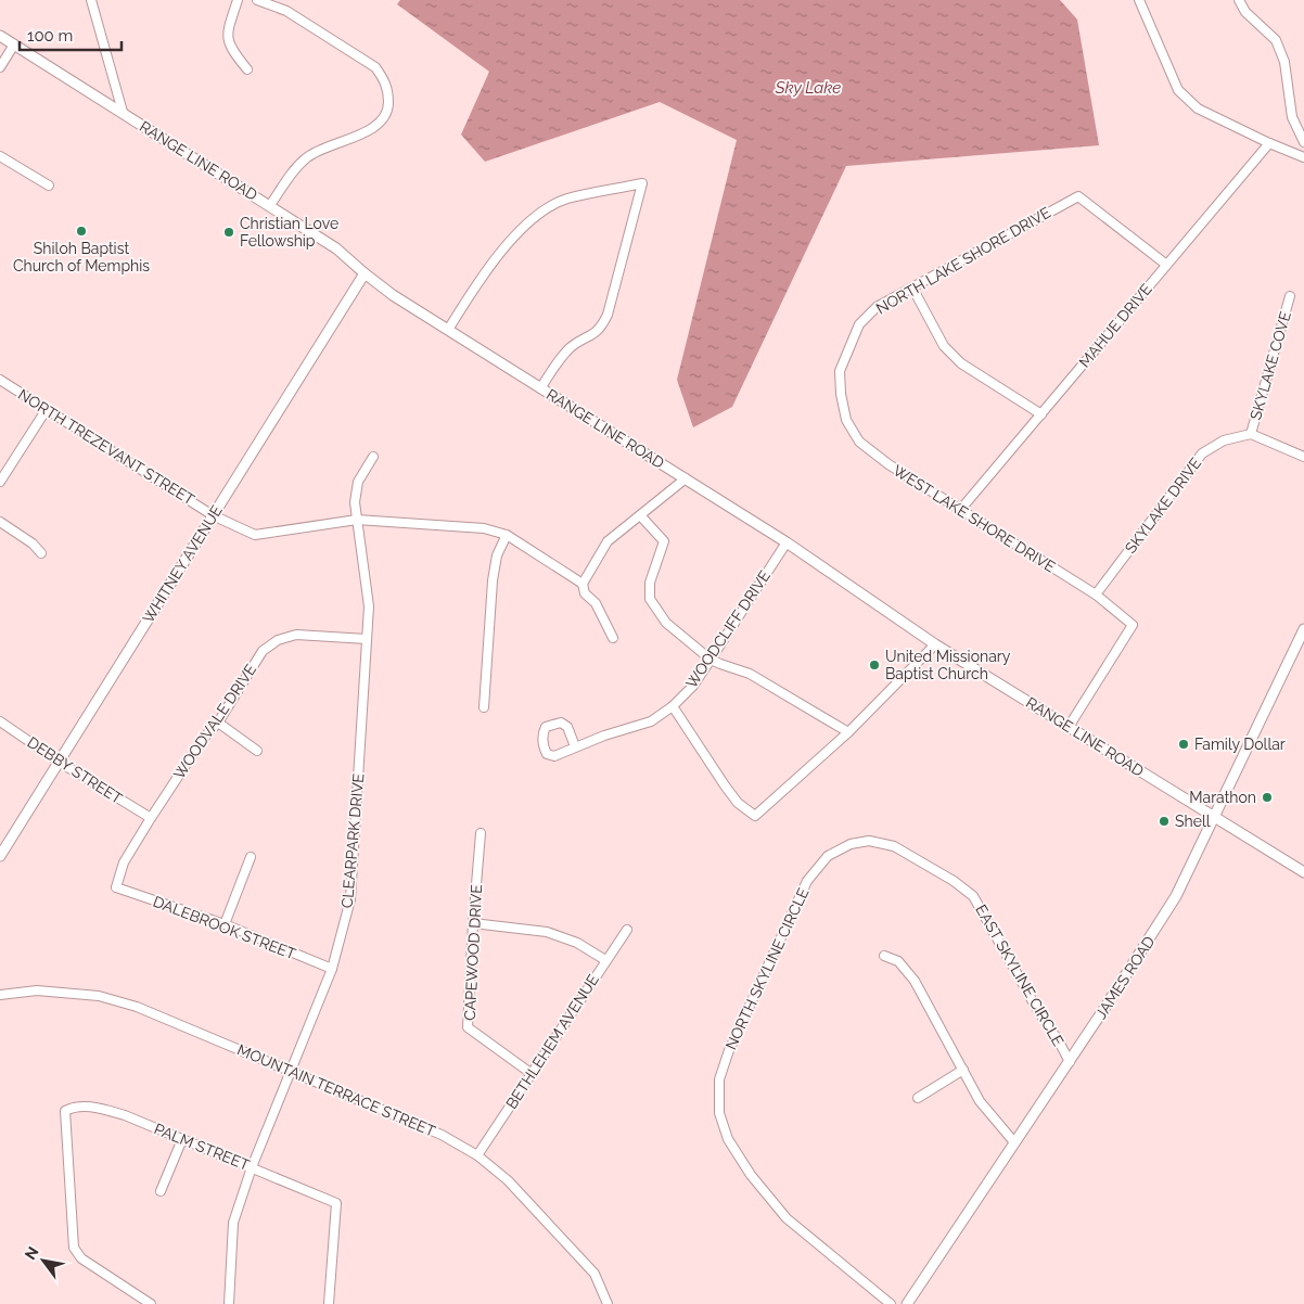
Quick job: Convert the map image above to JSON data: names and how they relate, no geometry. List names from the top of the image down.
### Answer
{
  "streets": {
    "main road": ["RANGE LINE ROAD", "WHITNEY AVENUE", "JAMES ROAD"],
    "street": [
      "NORTH LAKE SHORE DRIVE",
      "MAHUE DRIVE",
      "SKYLAKE COVE",
      "NORTH TREZEVANT STREET",
      "SKYLAKE DRIVE",
      "WEST LAKE SHORE DRIVE",
      "WOODCLIFF DRIVE",
      "WOODVALE DRIVE",
      "DEBBY STREET",
      "CLEARPARK DRIVE",
      "DALEBROOK STREET",
      "CAPEWOOD DRIVE",
      "NORTH SKYLINE CIRCLE",
      "EAST SKYLINE CIRCLE",
      "BETHLEHEM AVENUE",
      "MOUNTAIN TERRACE STREET",
      "PALM STREET"
    ]
  },
  "crossings": [
    ["RANGE LINE ROAD", "WEST LAKE SHORE DRIVE"],
    ["RANGE LINE ROAD", "WHITNEY AVENUE"],
    ["RANGE LINE ROAD", "WOODCLIFF DRIVE"],
    ["RANGE LINE ROAD", "JAMES ROAD"],
    ["NORTH LAKE SHORE DRIVE", "MAHUE DRIVE"],
    ["NORTH LAKE SHORE DRIVE", "WEST LAKE SHORE DRIVE"],
    ["MAHUE DRIVE", "WEST LAKE SHORE DRIVE"],
    ["SKYLAKE COVE", "SKYLAKE DRIVE"],
    ["NORTH TREZEVANT STREET", "WHITNEY AVENUE"],
    ["NORTH TREZEVANT STREET", "CLEARPARK DRIVE"],
    ["SKYLAKE DRIVE", "WEST LAKE SHORE DRIVE"],
    ["WHITNEY AVENUE", "DEBBY STREET"],
    ["WOODVALE DRIVE", "DEBBY STREET"],
    ["WOODVALE DRIVE", "CLEARPARK DRIVE"],
    ["WOODVALE DRIVE", "DALEBROOK STREET"],
    ["CLEARPARK DRIVE", "DALEBROOK STREET"],
    ["CLEARPARK DRIVE", "MOUNTAIN TERRACE STREET"],
    ["CLEARPARK DRIVE", "PALM STREET"],
    ["CAPEWOOD DRIVE", "BETHLEHEM AVENUE"],
    ["NORTH SKYLINE CIRCLE", "EAST SKYLINE CIRCLE"],
    ["EAST SKYLINE CIRCLE", "JAMES ROAD"],
    ["BETHLEHEM AVENUE", "MOUNTAIN TERRACE STREET"]
  ],
  "water": ["Sky Lake"],
  "places": [
    "Shiloh Baptist Church of Memphis",
    "Christian Love Fellowship",
    "United Missionary Baptist Church",
    "Family Dollar",
    "Marathon",
    "Shell"
  ],
  "scale_bar": "100 m",
  "north": "top left"
}
